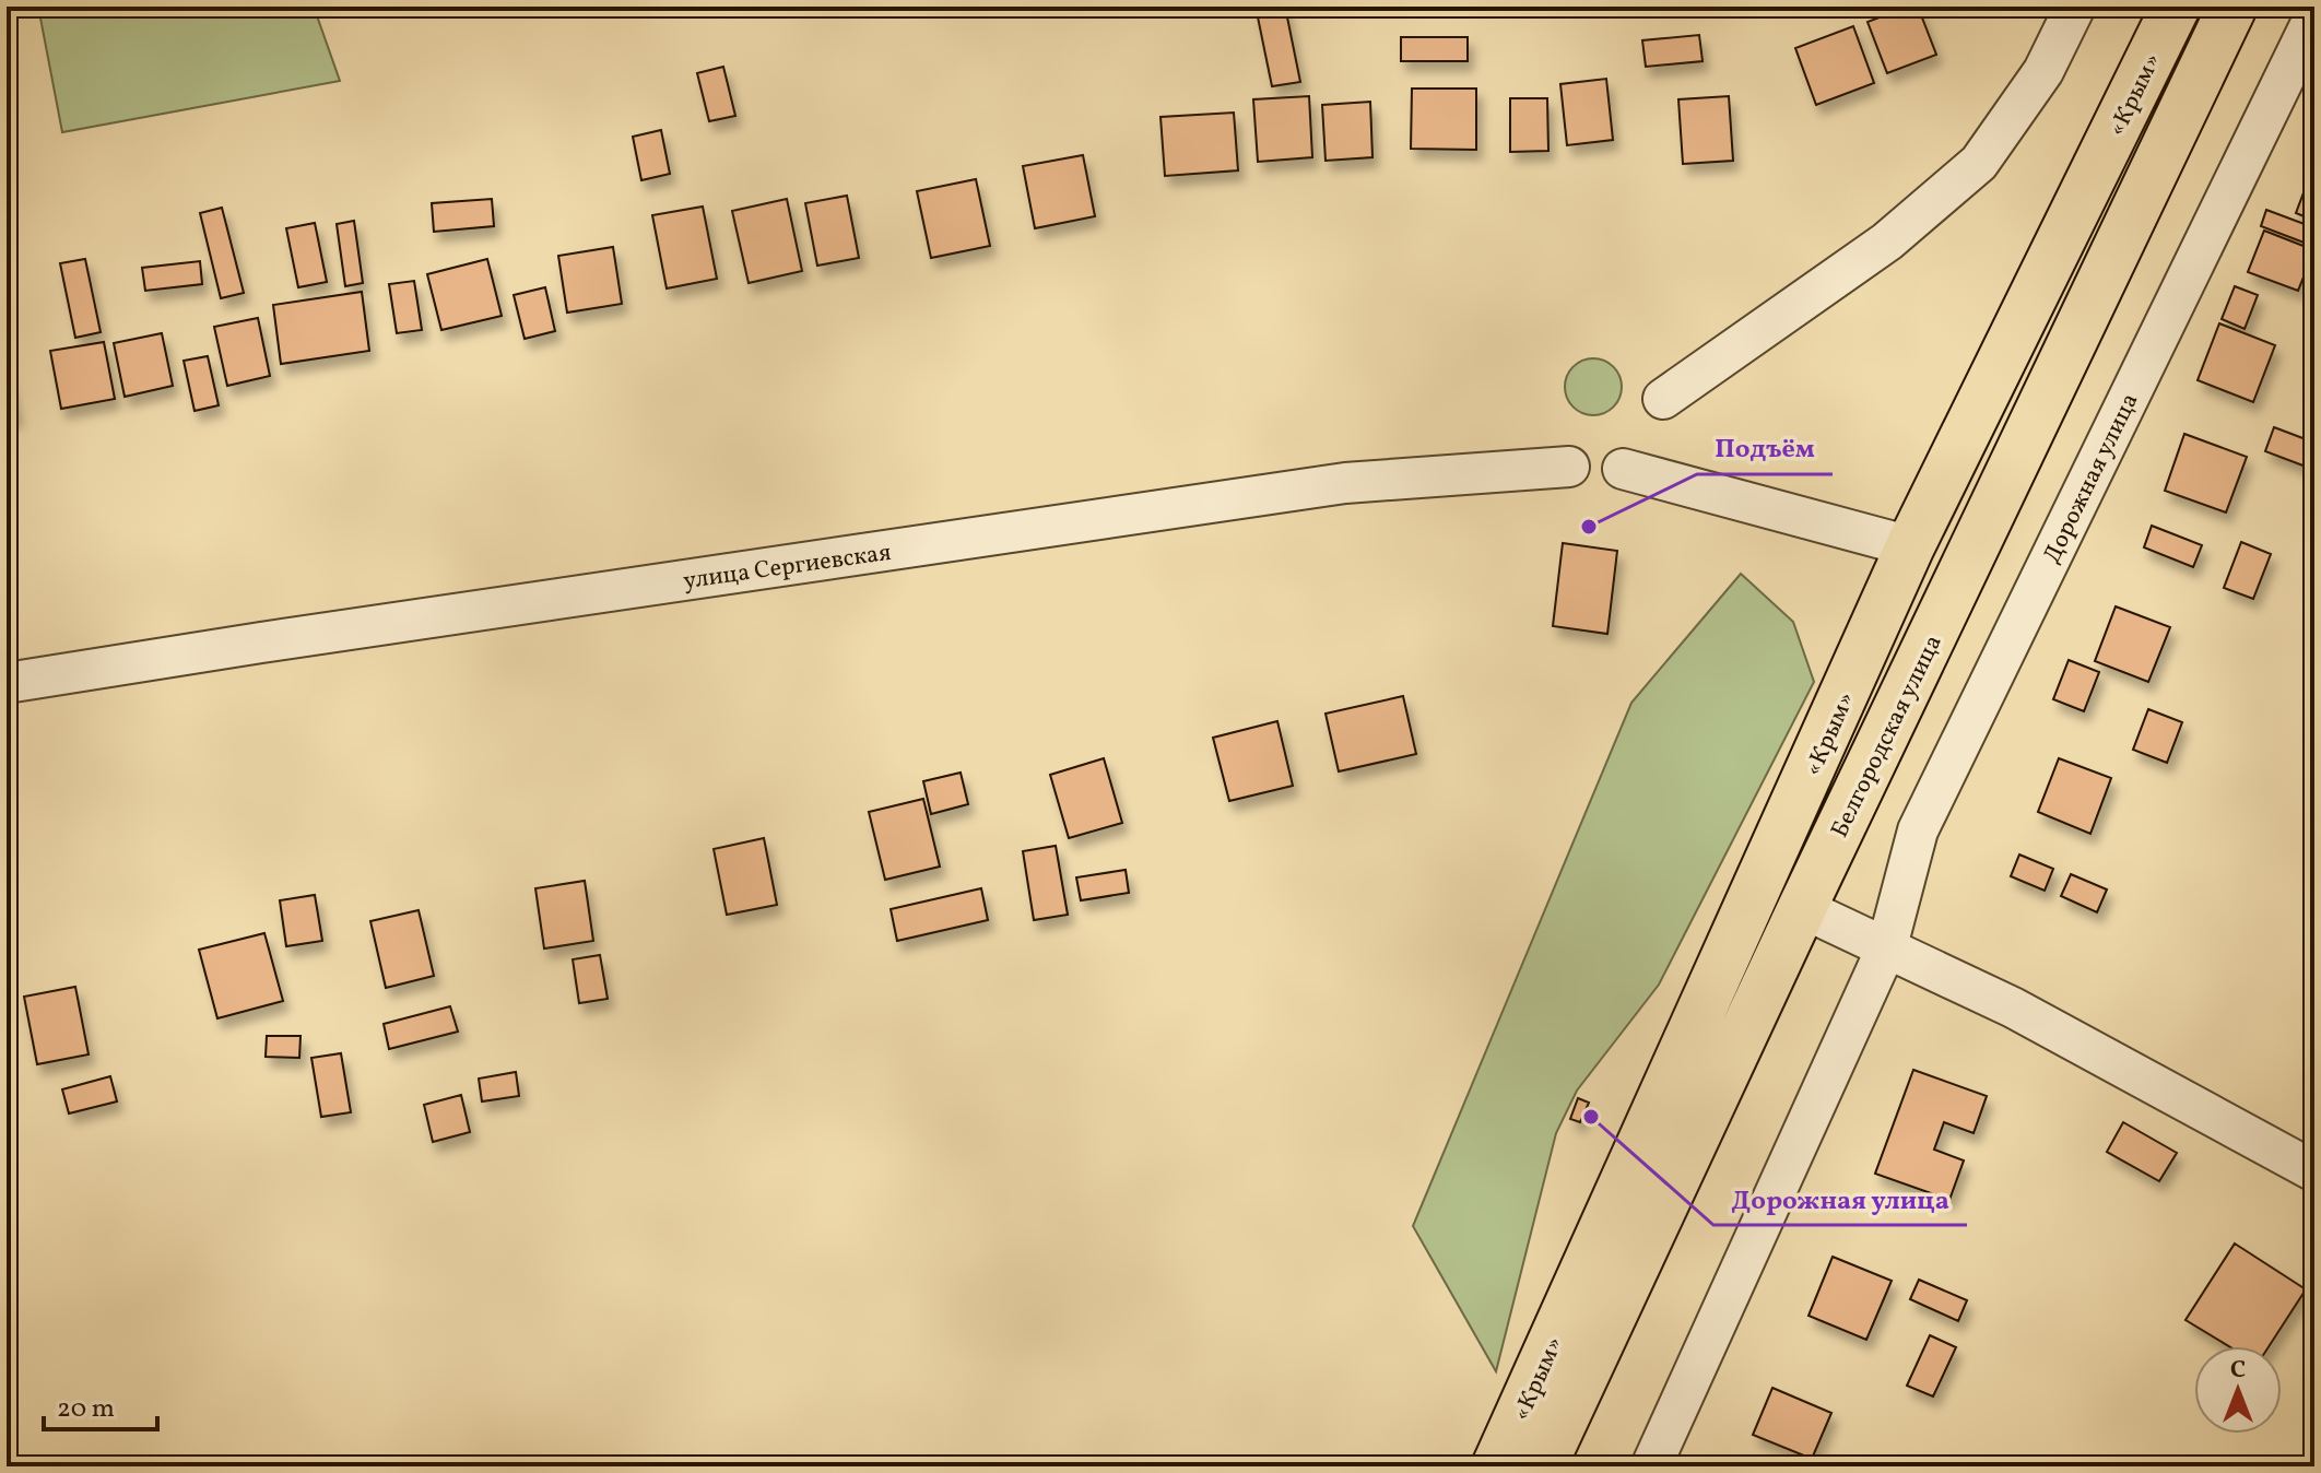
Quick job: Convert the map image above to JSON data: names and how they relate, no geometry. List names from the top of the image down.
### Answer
{
  "streets": {
    "main road": ["«Крым»", "Белгородская улица"],
    "street": ["Дорожная улица", "улица Сергиевская"]
  },
  "places": ["Подъём", "Дорожная улица"],
  "scale_bar": "20 m",
  "north": "top"
}
